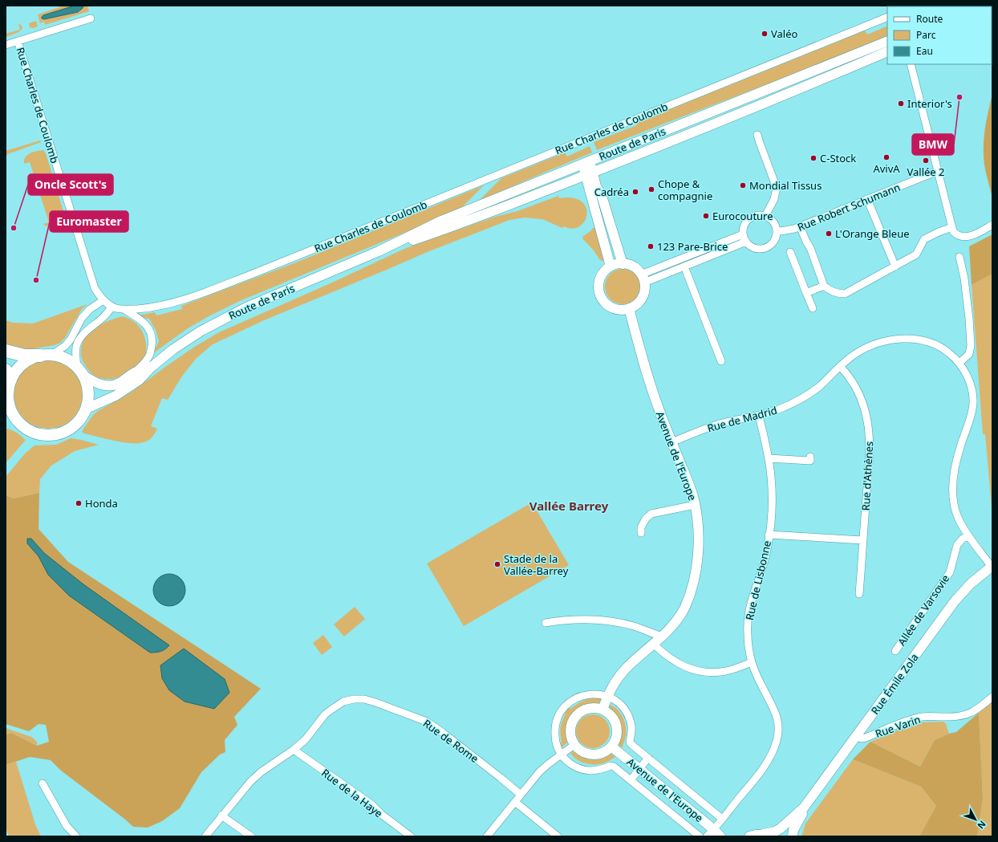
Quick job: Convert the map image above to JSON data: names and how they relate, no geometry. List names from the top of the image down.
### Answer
{
  "streets": {
    "main road": ["Route de Paris", "Avenue de l'Europe", "Rue Émile Zola"],
    "street": [
      "Rue Charles de Coulomb",
      "Rue Robert Schumann",
      "Rue de Madrid",
      "Rue d'Athènes",
      "Rue de Lisbonne",
      "Allée de Varsovie",
      "Rue Varin",
      "Rue de Rome",
      "Rue de la Haye"
    ]
  },
  "crossings": [
    ["Rue Charles de Coulomb", "Route de Paris"],
    ["Rue de Madrid", "Avenue de l'Europe"],
    ["Rue de Madrid", "Rue d'Athènes"],
    ["Rue de Madrid", "Rue de Lisbonne"],
    ["Avenue de l'Europe", "Rue de Lisbonne"],
    ["Rue d'Athènes", "Rue de Lisbonne"],
    ["Rue Émile Zola", "Rue Varin"],
    ["Rue de Rome", "Rue de la Haye"]
  ],
  "districts": ["Vallée Barrey"],
  "places": [
    "Valéo",
    "BMW",
    "Interior's",
    "AvivA",
    "C-Stock",
    "Vallée 2",
    "Mondial Tissus",
    "Chope & compagnie",
    "Cadréa",
    "Eurocouture",
    "Oncle Scott's",
    "L'Orange Bleue",
    "123 Pare-Brice",
    "Euromaster",
    "Honda",
    "Stade de la Vallée-Barrey"
  ],
  "legend": ["Route", "Parc", "Eau"],
  "north": "bottom right"
}
